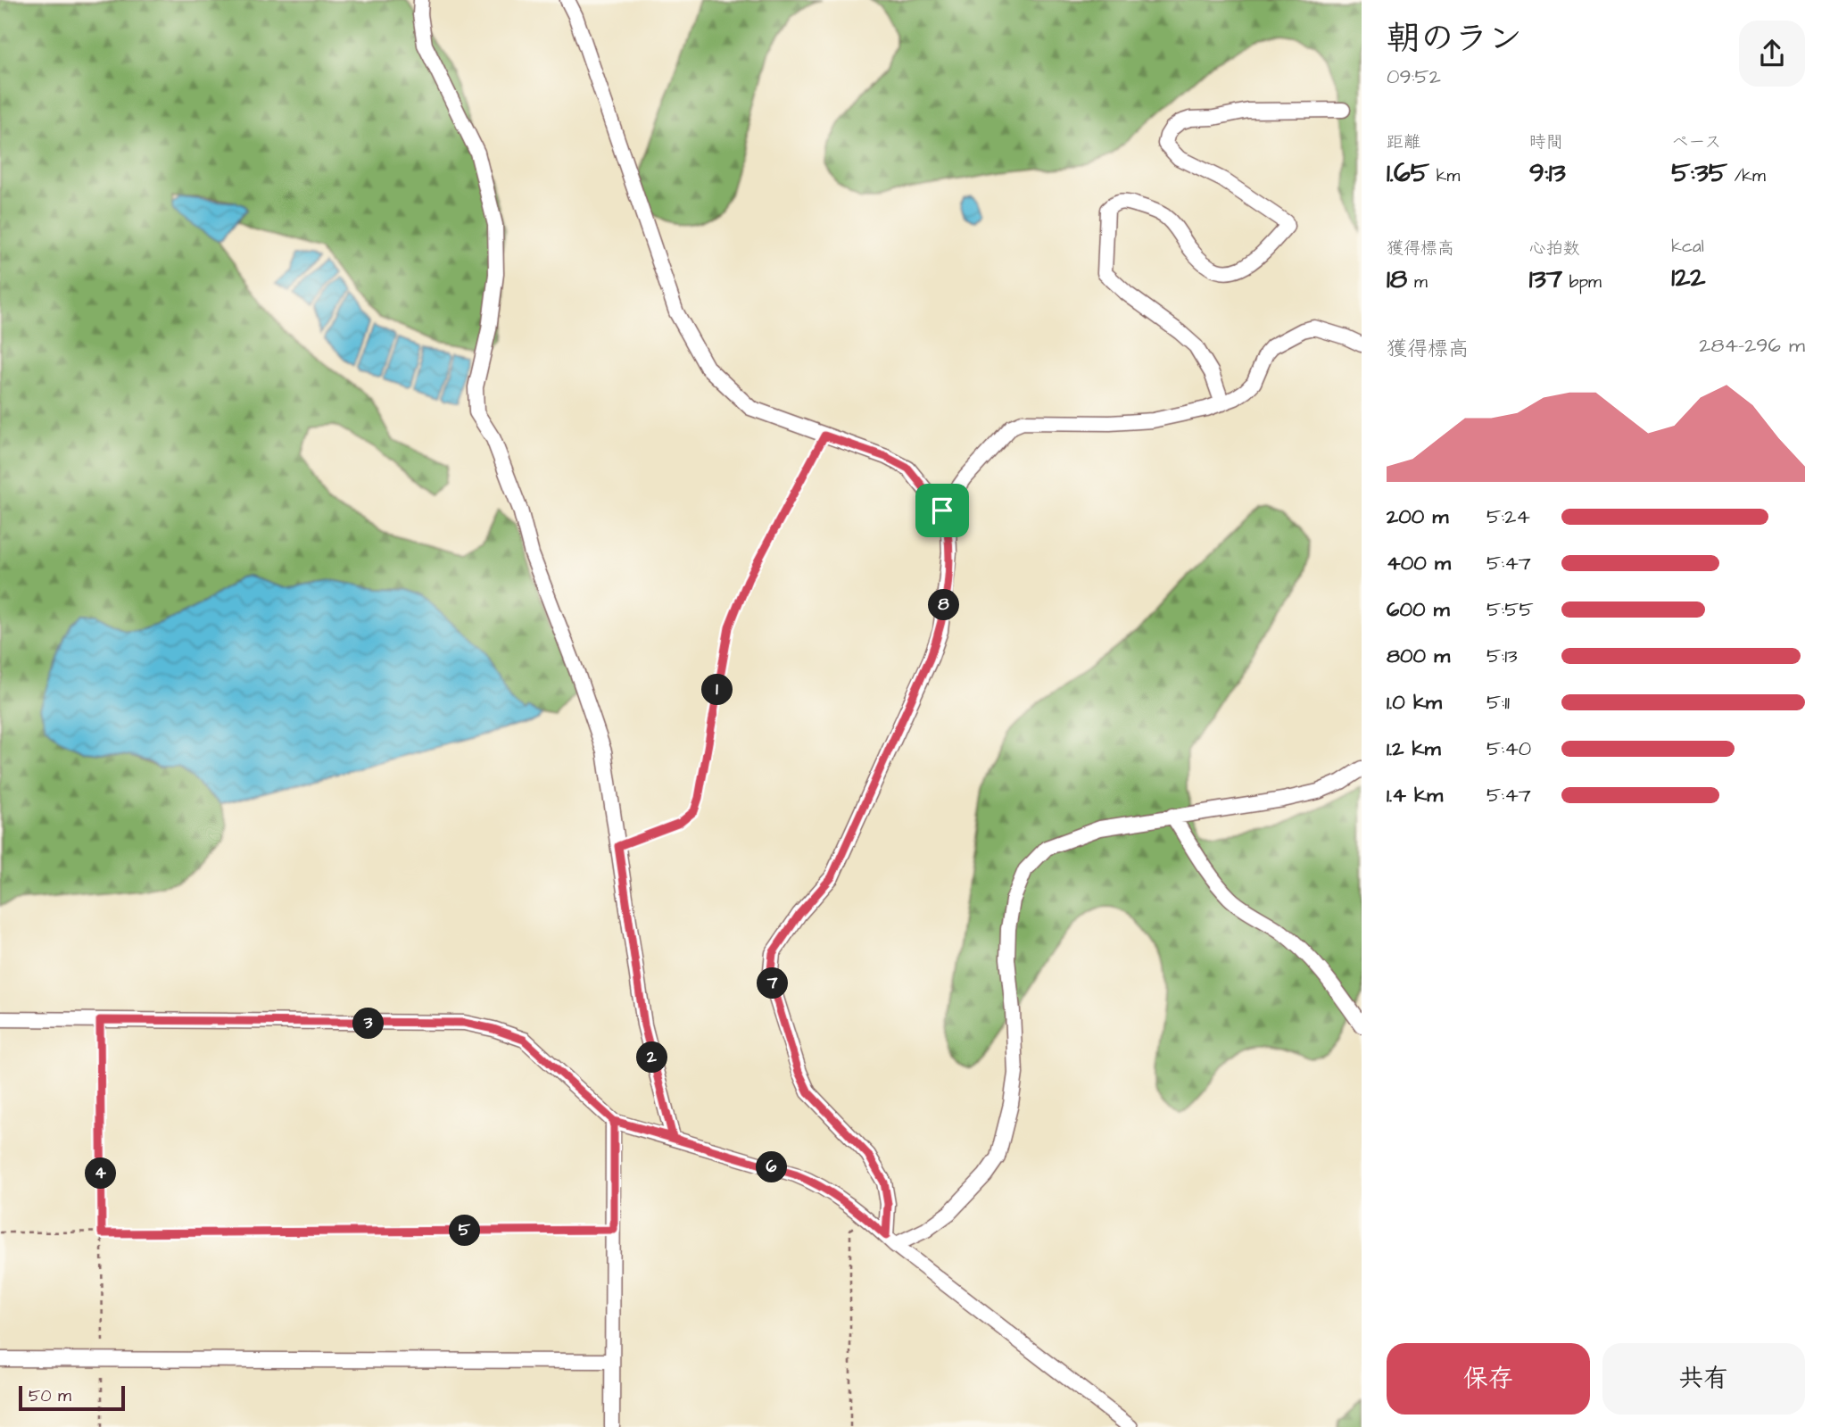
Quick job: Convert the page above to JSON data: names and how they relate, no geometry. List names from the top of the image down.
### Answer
{
  "scale_bar": "50 m",
  "page": {
    "heading": ["朝のラン", "09:52"],
    "stats": [
      ["距離", "1.65 km"],
      ["時間", "9:13"],
      ["ペース", "5:35 /km"],
      ["獲得標高", "18 m"],
      ["心拍数", "137 bpm"],
      ["kcal", "122"]
    ],
    "chart": ["獲得標高", "284–296 m"],
    "list": [
      {
        "name": "200 m",
        "note": "5:24"
      },
      {
        "name": "400 m",
        "note": "5:47"
      },
      {
        "name": "600 m",
        "note": "5:55"
      },
      {
        "name": "800 m",
        "note": "5:13"
      },
      {
        "name": "1.0 km",
        "note": "5:11"
      },
      {
        "name": "1.2 km",
        "note": "5:40"
      },
      {
        "name": "1.4 km",
        "note": "5:47"
      }
    ],
    "pins": [
      "8",
      "1",
      "7",
      "3",
      "2",
      "6",
      "4",
      "5"
    ],
    "buttons": ["保存", "共有"],
    "scale": "50 m"
  }
}
